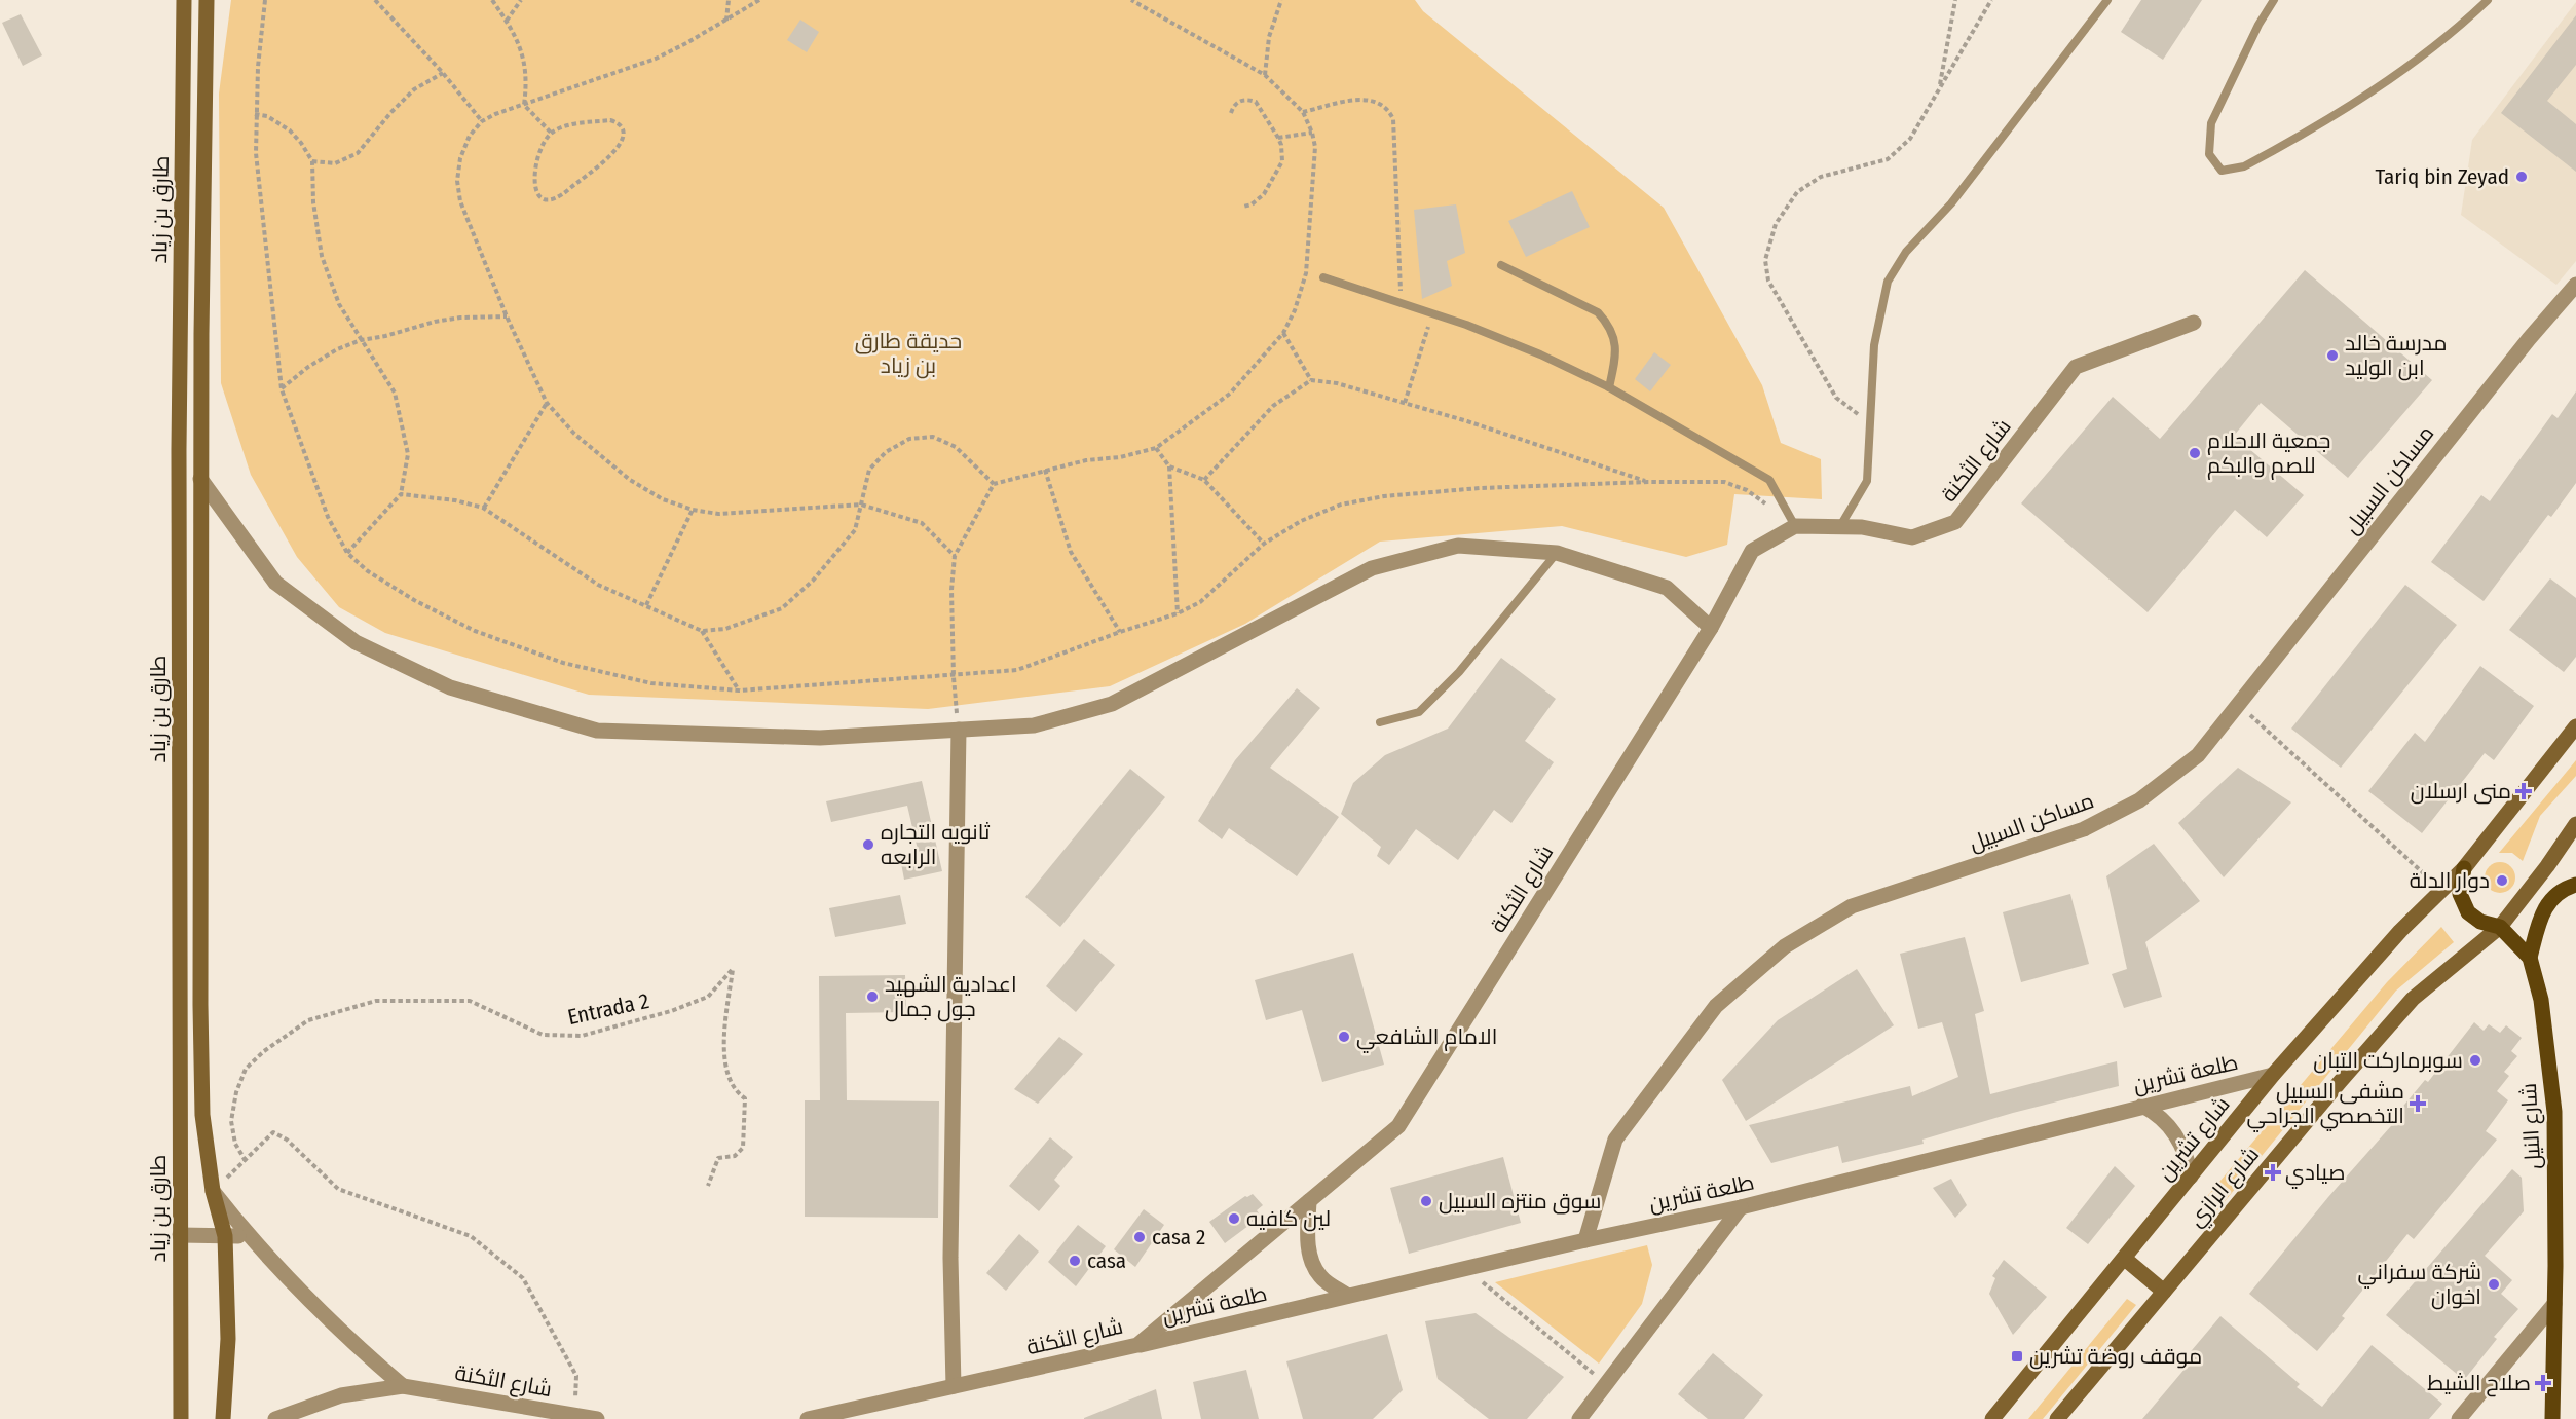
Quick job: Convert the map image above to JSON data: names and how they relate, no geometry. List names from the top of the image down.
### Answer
{
  "streets": {
    "main road": [
      "طارق بن زياد",
      "شارع النيل",
      "شارع تشرين",
      "شارع الرازي"
    ],
    "street": ["شارع الثكنة", "مساكن السبيل", "طلعة تشرين"],
    "path": ["Entrada 2"]
  },
  "crossings": [
    ["شارع الثكنة", "طلعة تشرين"],
    ["مساكن السبيل", "طلعة تشرين"],
    ["طلعة تشرين", "شارع تشرين"],
    ["شارع النيل", "شارع تشرين"],
    ["شارع النيل", "شارع الرازي"]
  ],
  "parks": ["حديقة طارق بن زياد"],
  "places": {
    "other": [
      "Tariq bin Zeyad",
      "مدرسة خالد ابن الوليد",
      "جمعية الاحلام للصم والبكم",
      "ثانويه التجاره الرابعه",
      "دوار الدلة",
      "اعدادية الشهيد جول جمال",
      "الامام الشافعي",
      "سوبرماركت التبان",
      "سوق منتزه السبيل",
      "لين كافيه",
      "casa 2",
      "casa",
      "شركة سفراني اخوان"
    ],
    "health": [
      "منى ارسلان",
      "مشفى السبيل التخصصي الجراحي",
      "صيادي",
      "صلاح الشيط"
    ],
    "transit": ["موقف روضة تشرين"]
  }
}
